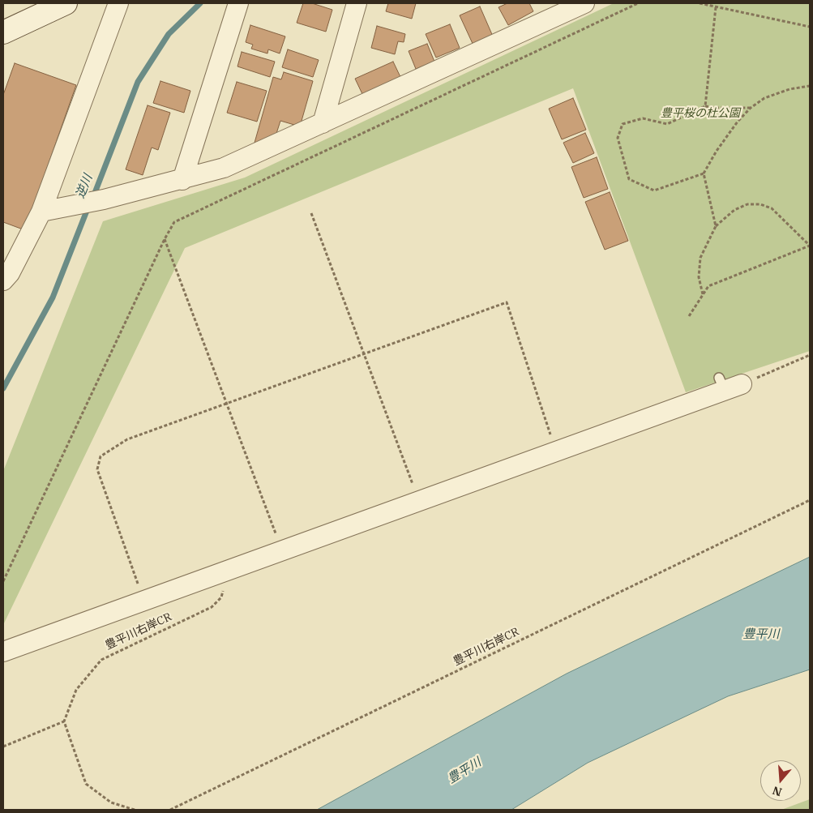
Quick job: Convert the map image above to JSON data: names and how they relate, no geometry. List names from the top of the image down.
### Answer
{
  "streets": {
    "path": ["豊平川右岸CR"]
  },
  "water": ["逆川", "豊平川"],
  "parks": ["豊平桜の杜公園"],
  "north": "bottom"
}
